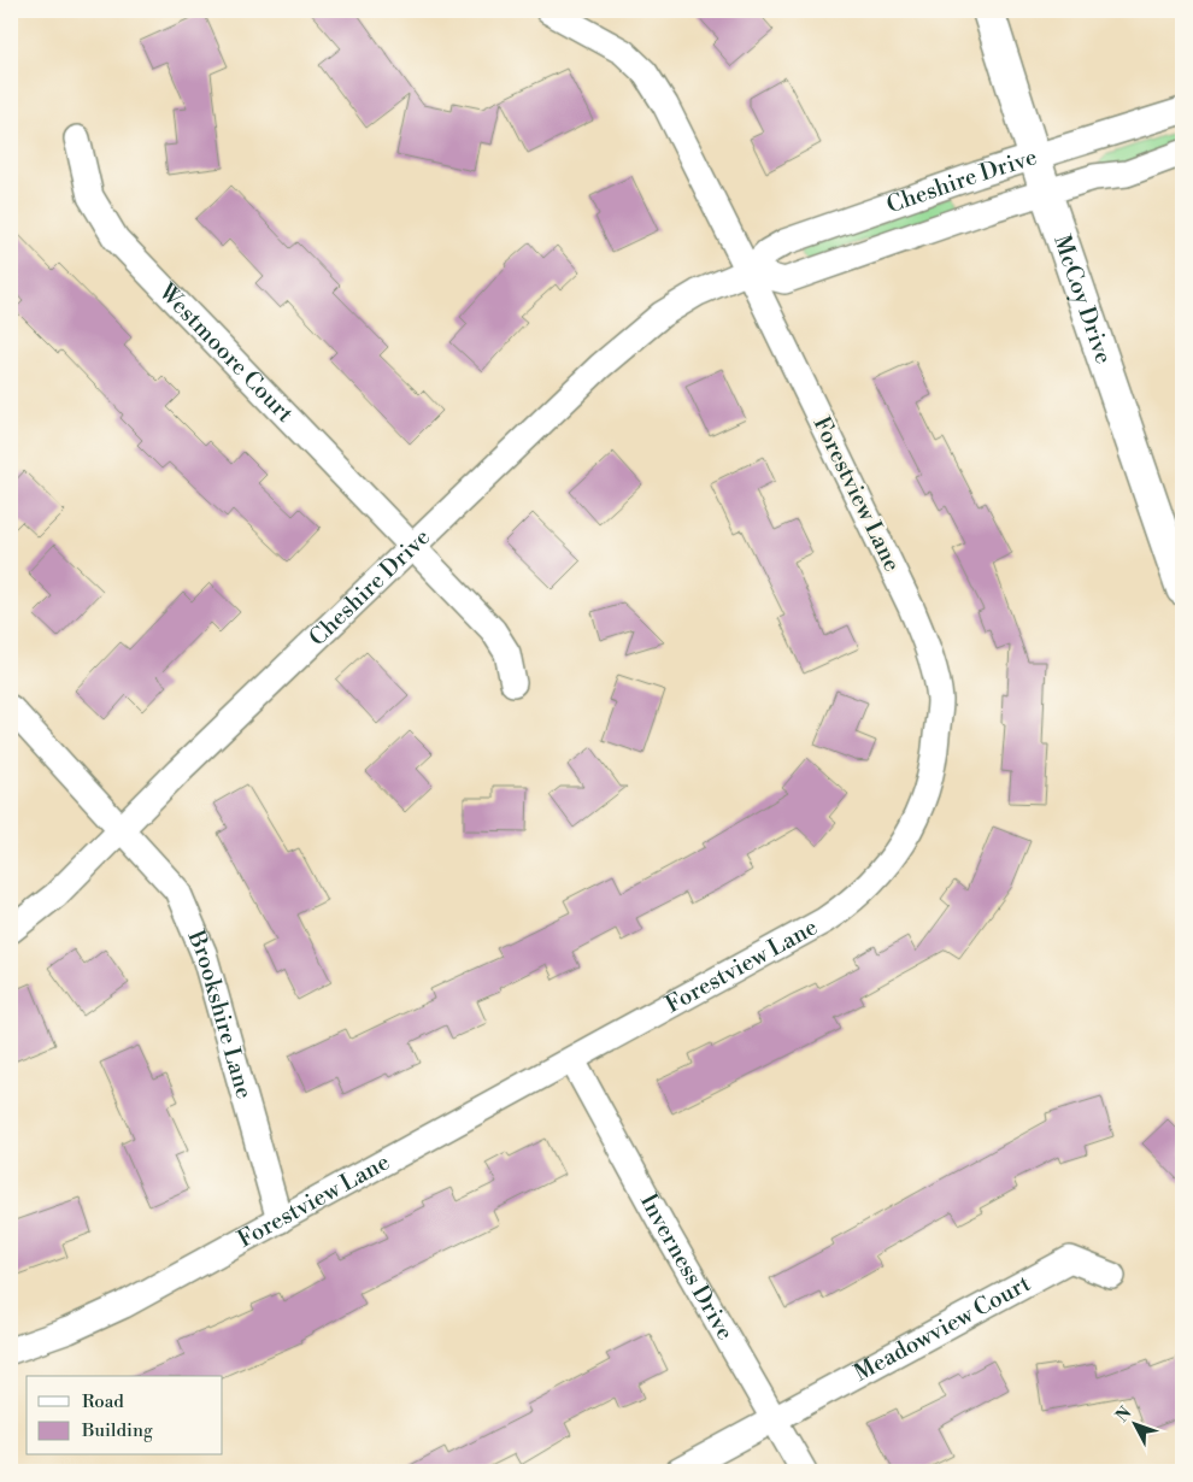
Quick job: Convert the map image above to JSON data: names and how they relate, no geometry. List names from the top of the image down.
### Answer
{
  "streets": {
    "street": [
      "Cheshire Drive",
      "McCoy Drive",
      "Westmoore Court",
      "Forestview Lane",
      "Brookshire Lane",
      "Inverness Drive",
      "Meadowview Court"
    ]
  },
  "crossings": [
    ["Cheshire Drive", "McCoy Drive"],
    ["Cheshire Drive", "Westmoore Court"],
    ["Cheshire Drive", "Forestview Lane"],
    ["Cheshire Drive", "Brookshire Lane"],
    ["Forestview Lane", "Brookshire Lane"],
    ["Forestview Lane", "Inverness Drive"],
    ["Inverness Drive", "Meadowview Court"]
  ],
  "legend": ["Road", "Building"],
  "north": "top left"
}
